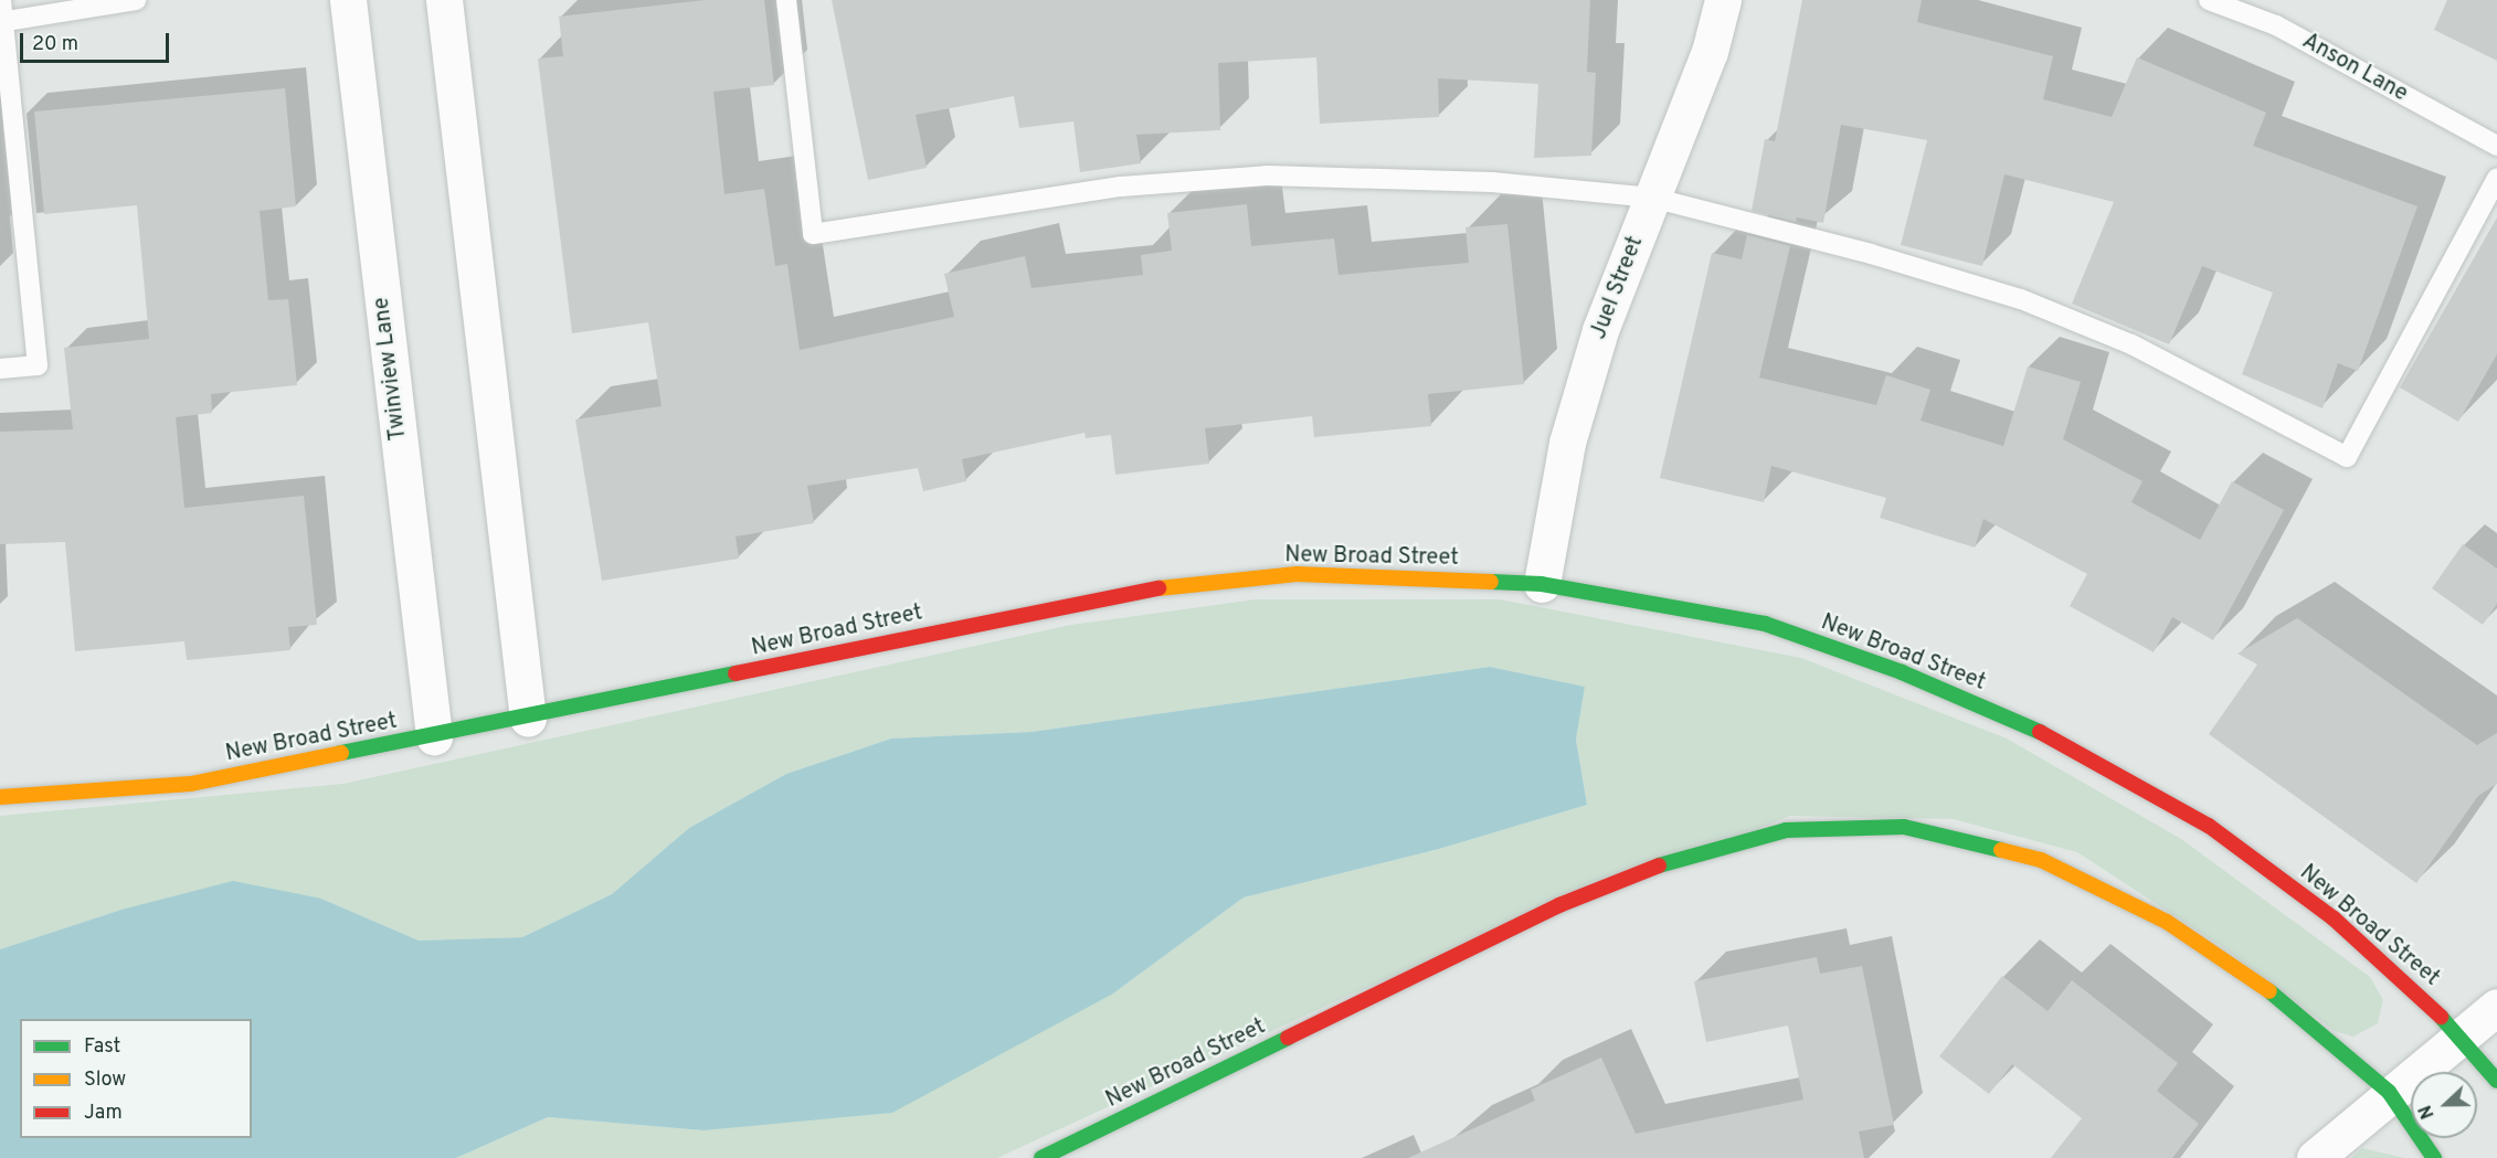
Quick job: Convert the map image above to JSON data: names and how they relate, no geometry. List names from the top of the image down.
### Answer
{
  "streets": {
    "street": ["Juel Street", "Twinview Lane", "New Broad Street"],
    "lane": ["Anson Lane"]
  },
  "crossings": [
    ["Juel Street", "New Broad Street"],
    ["Twinview Lane", "New Broad Street"]
  ],
  "legend": ["Fast", "Slow", "Jam"],
  "scale_bar": "20 m",
  "north": "left"
}
